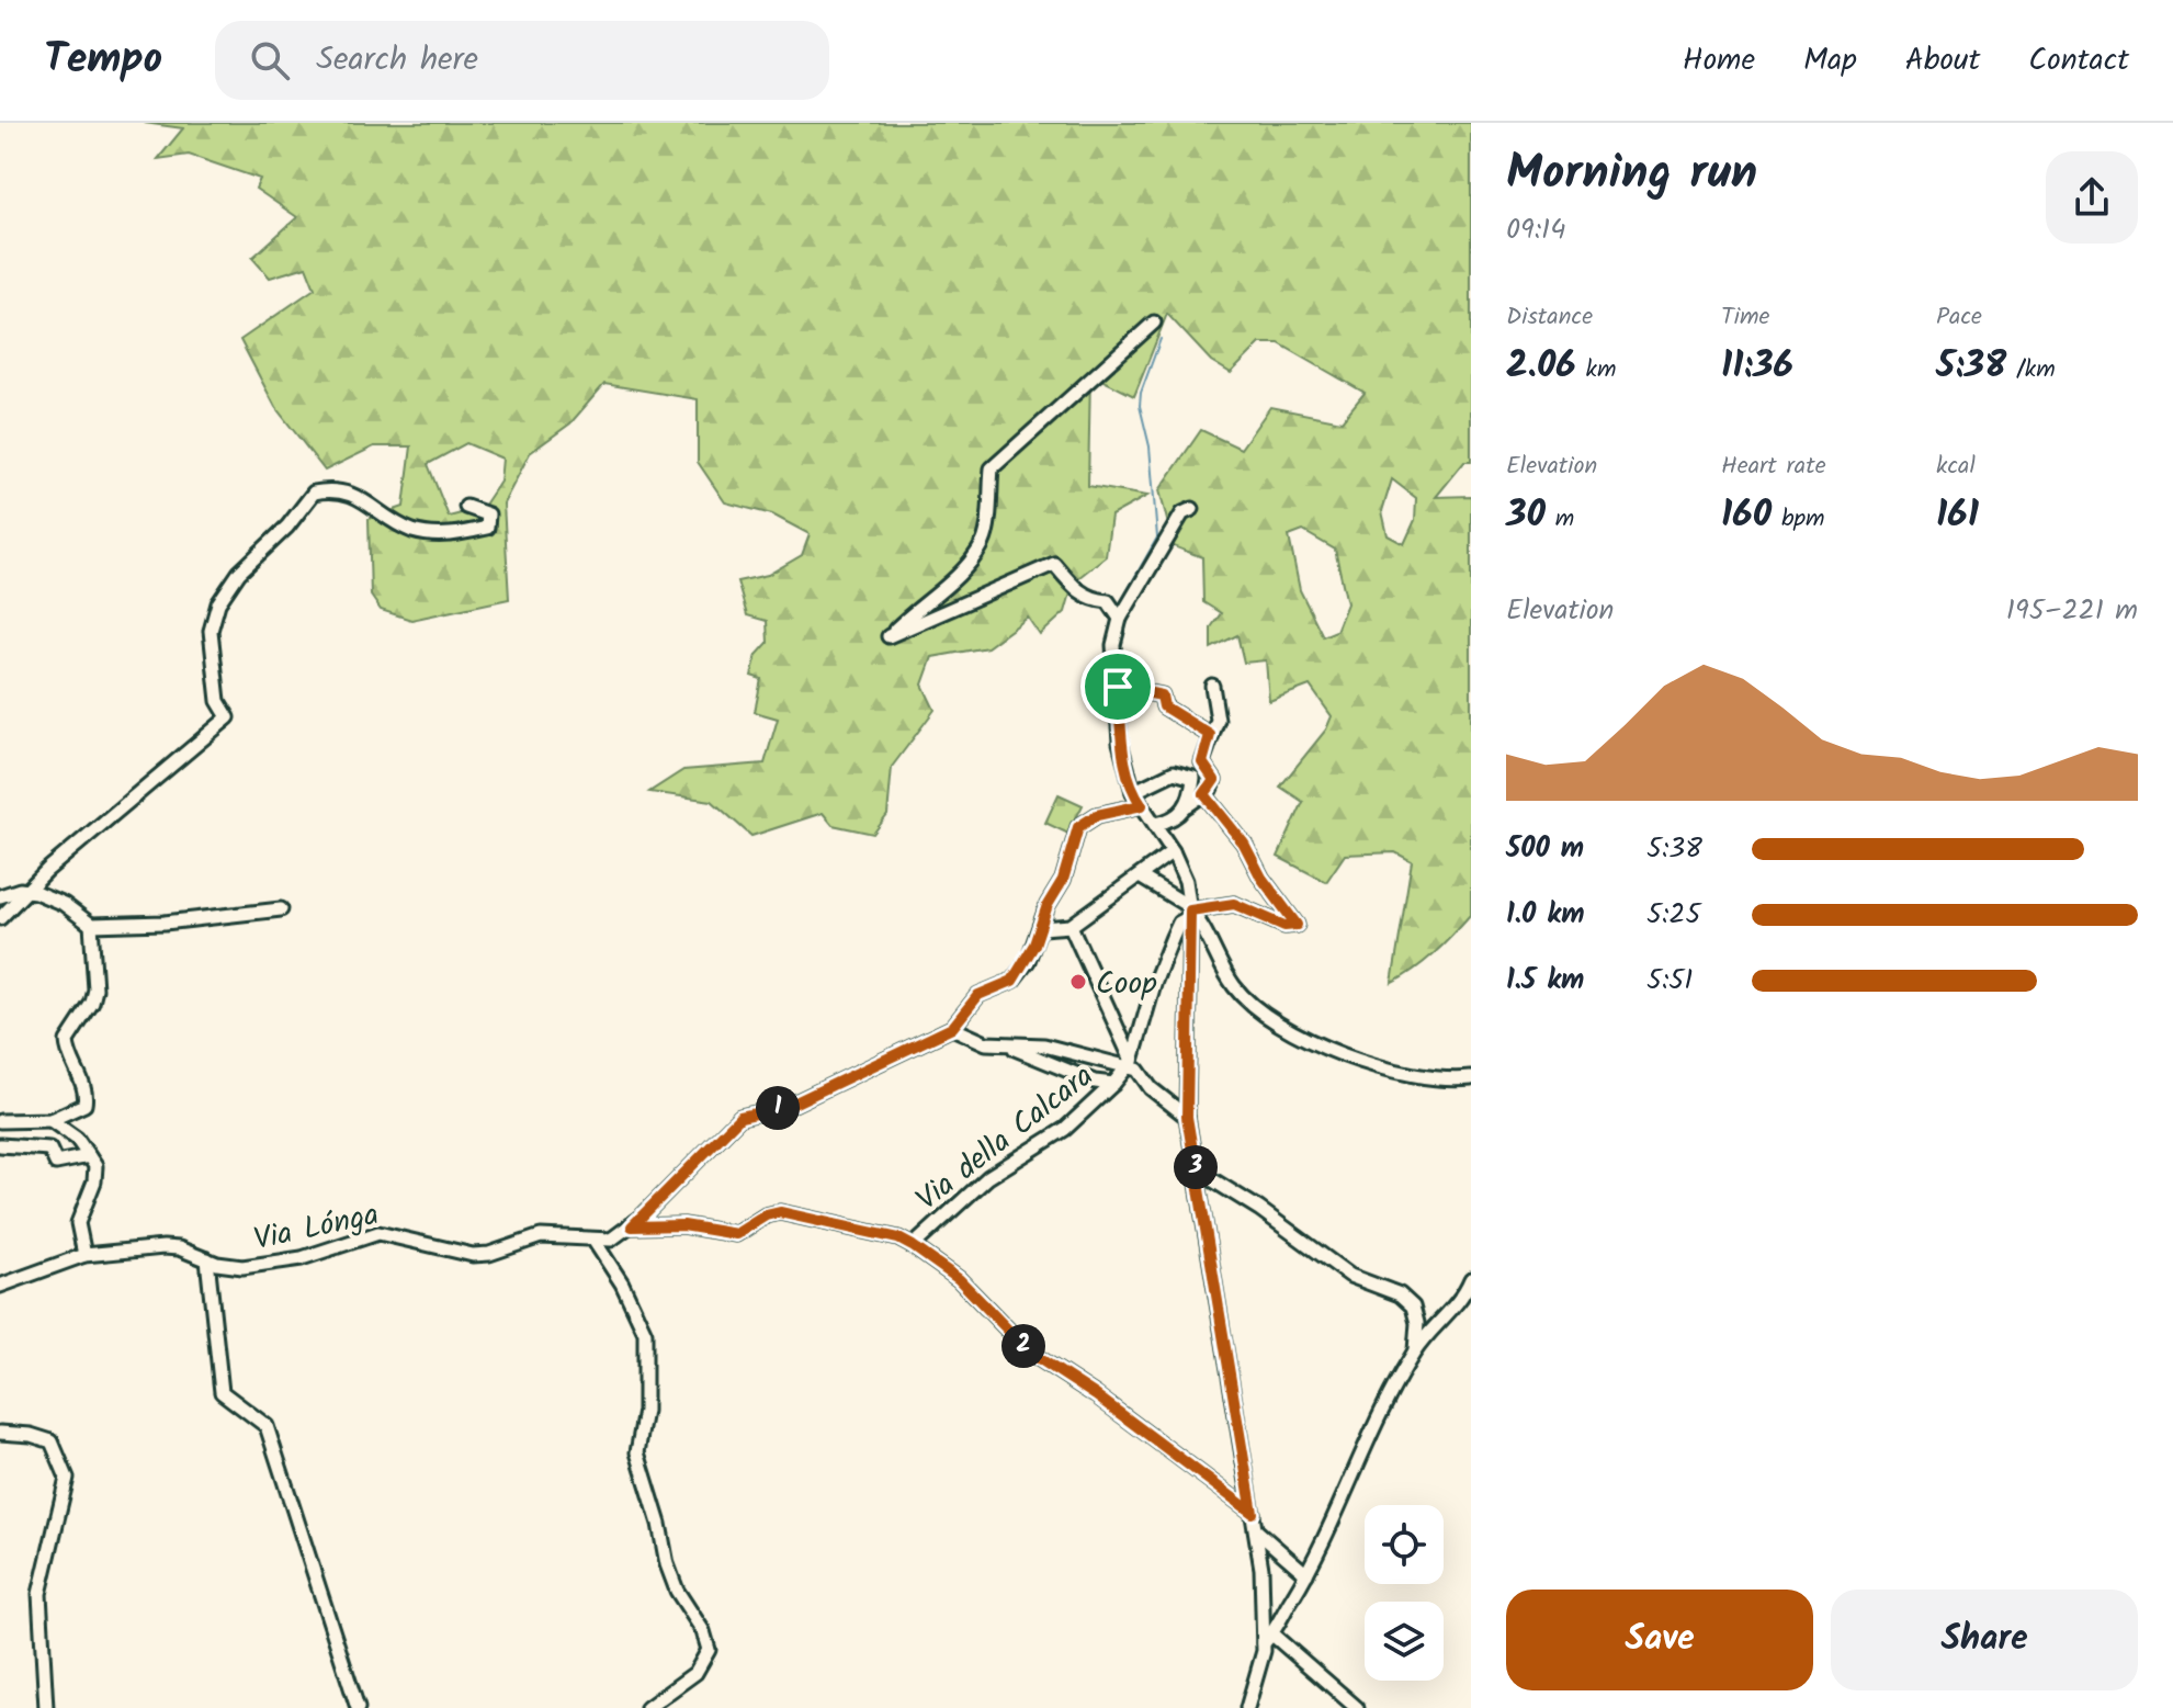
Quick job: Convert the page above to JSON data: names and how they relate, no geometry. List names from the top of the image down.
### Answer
{
  "streets": {
    "street": ["Via della Calcara", "Via Lónga"]
  },
  "places": ["Coop"],
  "page": {
    "header": "Tempo",
    "search": "Search here",
    "nav": [
      "Home",
      "Map",
      "About",
      "Contact"
    ],
    "heading": ["Morning run", "09:14"],
    "stats": [
      ["Distance", "2.06 km"],
      ["Time", "11:36"],
      ["Pace", "5:38 /km"],
      ["Elevation", "30 m"],
      ["Heart rate", "160 bpm"],
      ["kcal", "161"]
    ],
    "chart": ["Elevation", "195–221 m"],
    "list": [
      {
        "name": "500 m",
        "note": "5:38"
      },
      {
        "name": "1.0 km",
        "note": "5:25"
      },
      {
        "name": "1.5 km",
        "note": "5:51"
      }
    ],
    "pins": ["1", "3", "2"],
    "buttons": ["Save", "Share"]
  }
}
